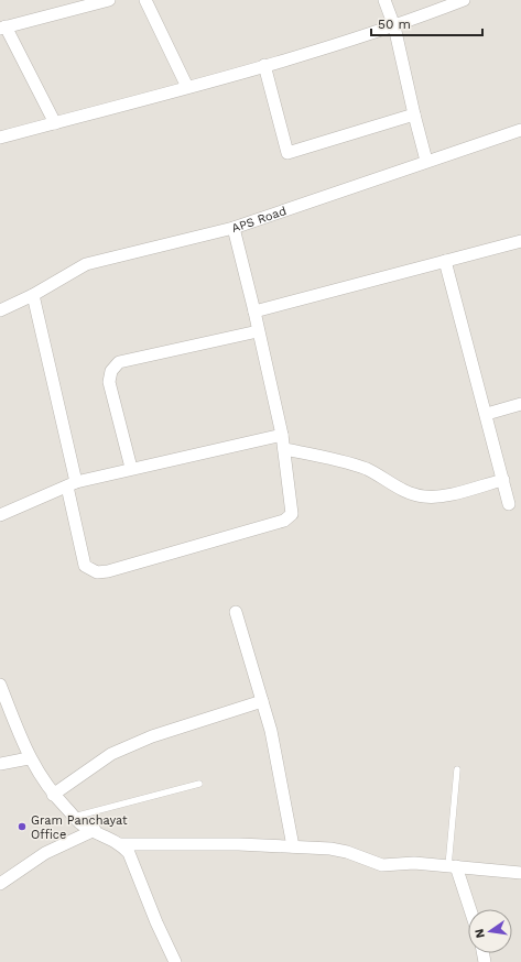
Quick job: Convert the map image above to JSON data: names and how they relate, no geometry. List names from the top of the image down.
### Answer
{
  "streets": {
    "street": ["APS Road"]
  },
  "places": ["Gram Panchayat Office"],
  "scale_bar": "50 m",
  "north": "left"
}
